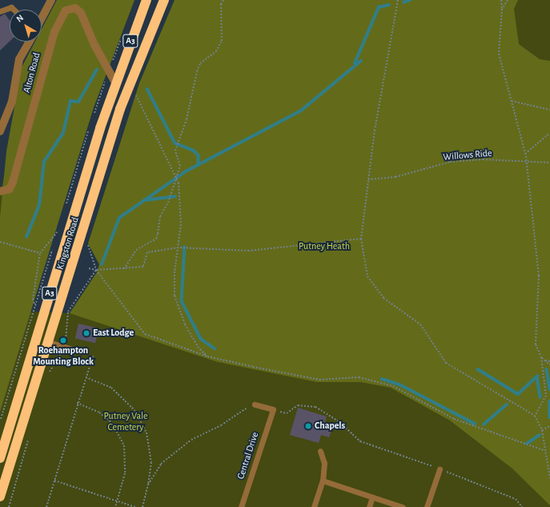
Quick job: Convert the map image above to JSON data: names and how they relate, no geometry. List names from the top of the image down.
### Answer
{
  "streets": {
    "highway": ["A3", "Kingston Road"],
    "street": ["Alton Road"],
    "lane": ["Central Drive"],
    "path": ["Willows Ride"]
  },
  "crossings": [
    ["Alton Road", "Kingston Road"]
  ],
  "parks": ["Putney Heath", "Putney Vale Cemetery"],
  "places": ["East Lodge", "Roehampton Mounting Block", "Chapels"],
  "north": "top left"
}
